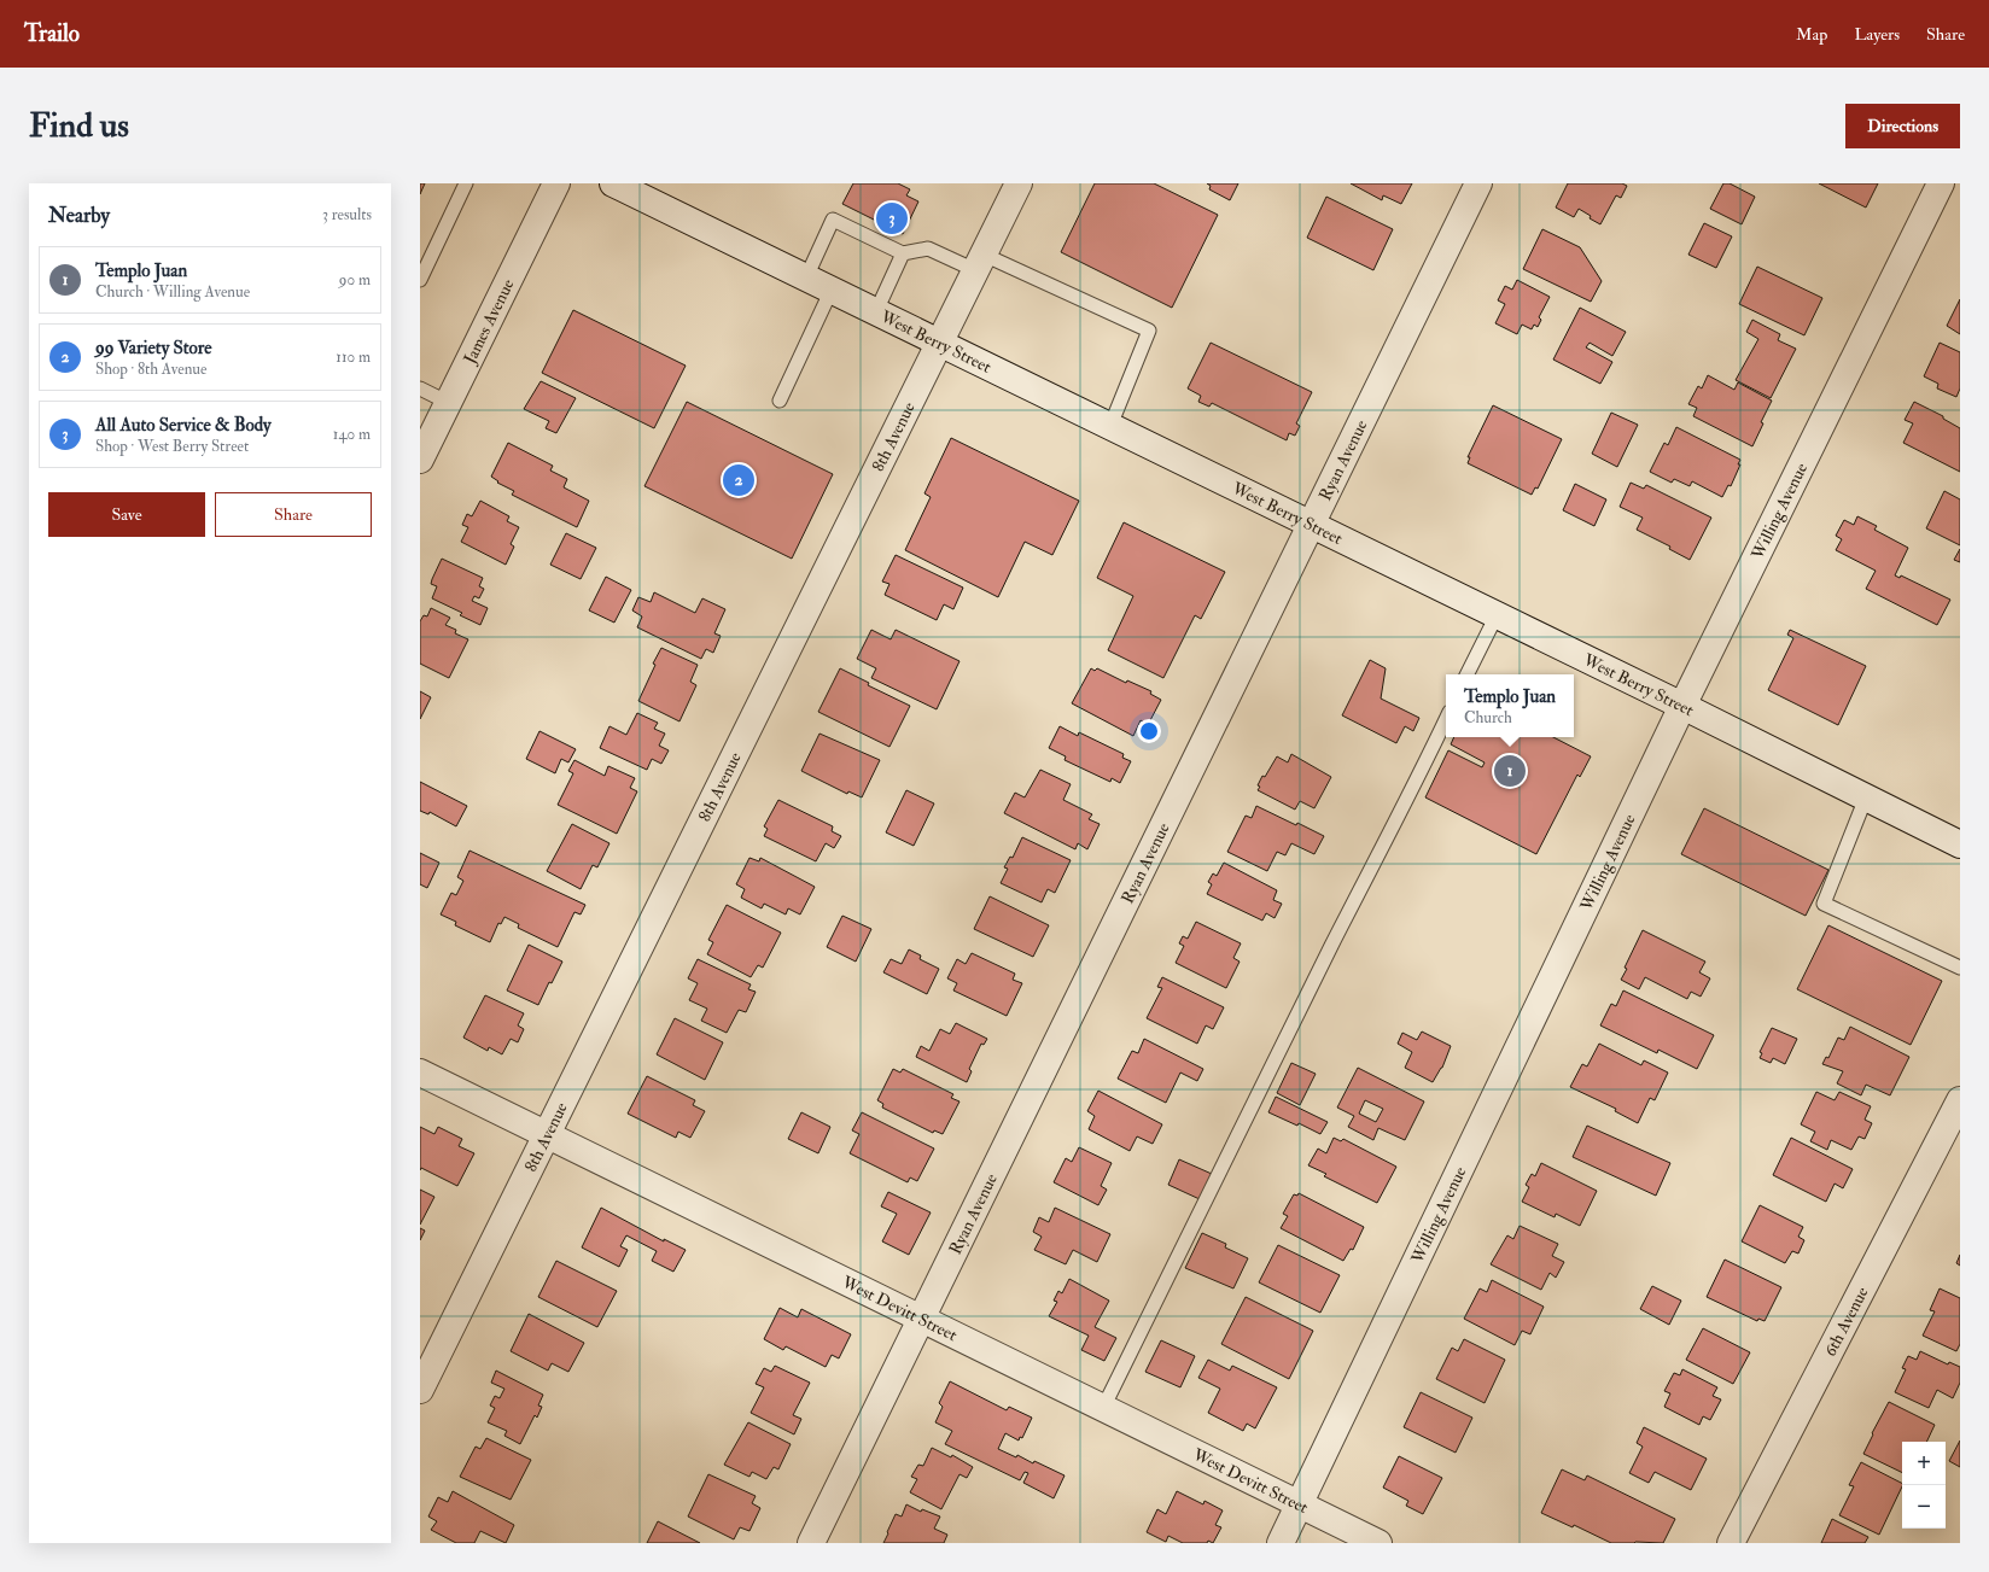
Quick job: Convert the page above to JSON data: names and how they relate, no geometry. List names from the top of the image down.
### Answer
{
  "streets": {
    "street": [
      "James Avenue",
      "West Berry Street",
      "8th Avenue",
      "Ryan Avenue",
      "Willing Avenue",
      "West Devitt Street",
      "6th Avenue"
    ]
  },
  "crossings": [
    ["West Berry Street", "8th Avenue"],
    ["West Berry Street", "Ryan Avenue"],
    ["West Berry Street", "Willing Avenue"],
    ["8th Avenue", "West Devitt Street"],
    ["Ryan Avenue", "West Devitt Street"],
    ["Willing Avenue", "West Devitt Street"]
  ],
  "page": {
    "header": "Trailo",
    "nav": ["Map", "Layers", "Share"],
    "buttons": [
      "Directions",
      ["Save", "Share"]
    ],
    "title": "Find us",
    "heading": ["Nearby", "3 results"],
    "pins": ["3", "2", "1"],
    "list": [
      {
        "mark": "1",
        "name": "Templo Juan",
        "note": "Church · Willing Avenue",
        "value": "90 m"
      },
      {
        "mark": "2",
        "name": "99 Variety Store",
        "note": "Shop · 8th Avenue",
        "value": "110 m"
      },
      {
        "mark": "3",
        "name": "All Auto Service & Body",
        "note": "Shop · West Berry Street",
        "value": "140 m"
      }
    ],
    "popup": ["Templo Juan", "Church"],
    "map_buttons": ["+", "−"]
  }
}
